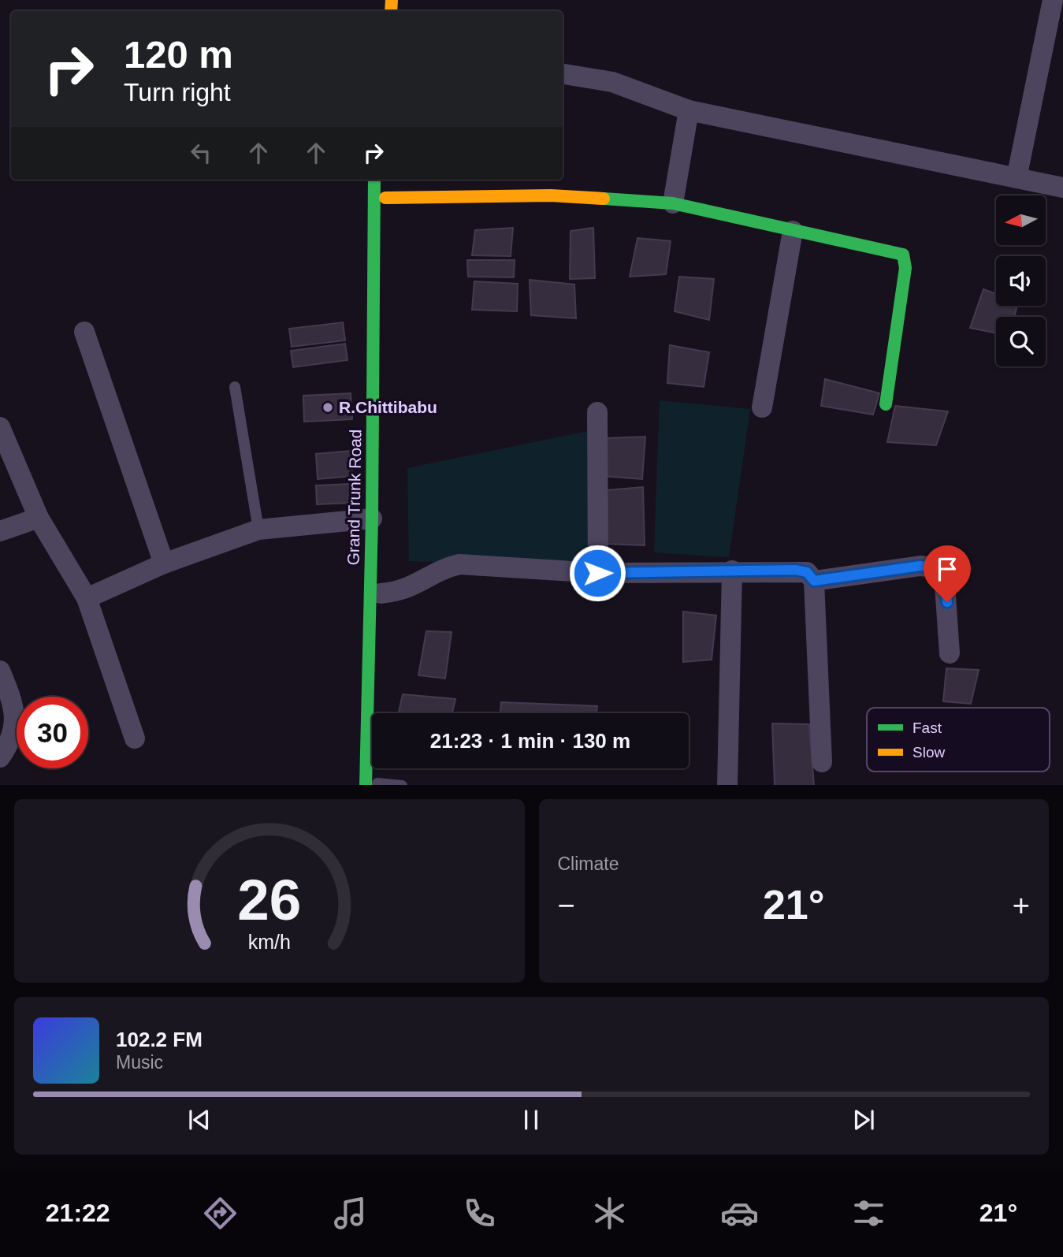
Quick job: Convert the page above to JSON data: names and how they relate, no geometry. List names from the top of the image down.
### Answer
{
  "streets": {
    "main road": ["Grand Trunk Road"]
  },
  "places": ["R.Chittibabu"],
  "legend": ["Fast", "Slow"],
  "north": "left",
  "page": {
    "turn": ["120 m", "Turn right"],
    "limit": "30",
    "trip": "21:23 · 1 min · 130 m",
    "tile": "Climate",
    "heat": ["−", "21°", "+"],
    "song": ["102.2 FM", "Music"],
    "tabs": ["21:22", "21°"],
    "gauge": ["26", "km/h"]
  }
}
